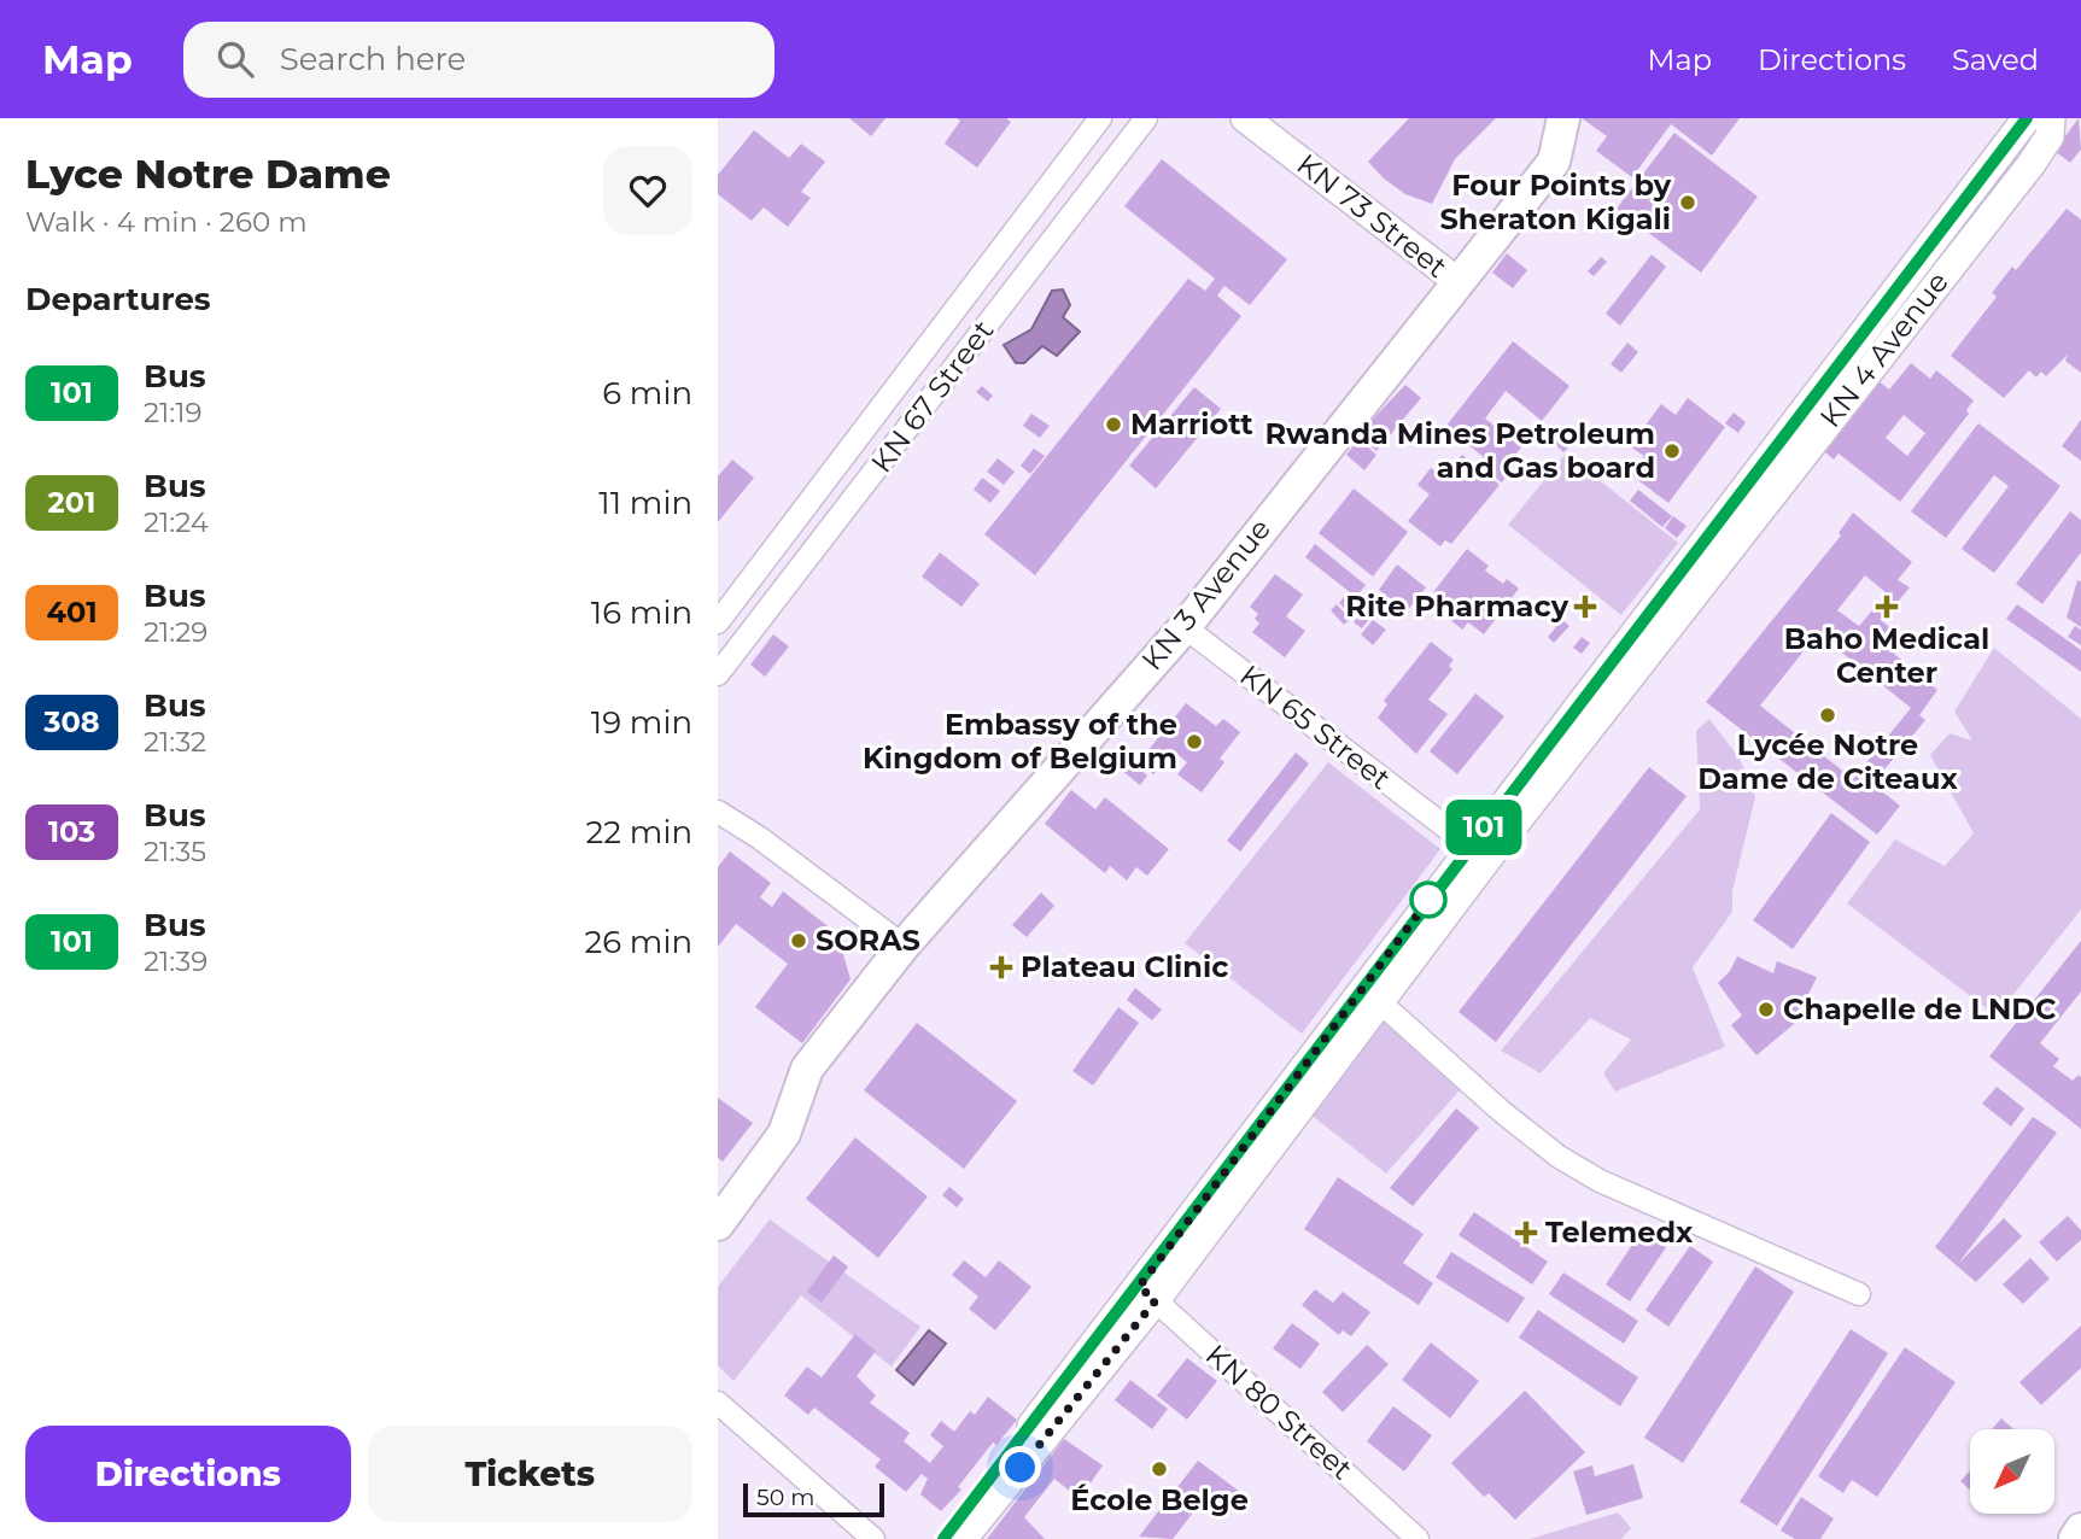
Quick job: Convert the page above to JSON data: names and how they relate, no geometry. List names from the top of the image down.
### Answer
{
  "streets": {
    "main road": ["KN 3 Avenue"],
    "street": [
      "KN 73 Street",
      "KN 4 Avenue",
      "KN 67 Street",
      "KN 65 Street",
      "KN 80 Street"
    ]
  },
  "crossings": [
    ["KN 73 Street", "KN 3 Avenue"],
    ["KN 4 Avenue", "KN 65 Street"],
    ["KN 4 Avenue", "KN 80 Street"],
    ["KN 3 Avenue", "KN 65 Street"]
  ],
  "places": {
    "other": [
      "Four Points by Sheraton Kigali",
      "Marriott",
      "Rwanda Mines Petroleum and Gas board",
      "Lycée Notre Dame de Citeaux",
      "Embassy of the Kingdom of Belgium",
      "SORAS",
      "Chapelle de LNDC",
      "École Belge"
    ],
    "health": [
      "Rite Pharmacy",
      "Baho Medical Center",
      "Plateau Clinic",
      "Telemedx"
    ]
  },
  "lines": ["bus line 101"],
  "scale_bar": "50 m",
  "north": "bottom left",
  "page": {
    "header": "Map",
    "search": "Search here",
    "nav": ["Map", "Directions", "Saved"],
    "heading": [
      ["Lyce Notre Dame", "Walk · 4 min · 260 m"],
      "Departures"
    ],
    "on_map": "101",
    "list": [
      {
        "mark": "101",
        "name": "Bus",
        "note": "21:19",
        "value": "6 min"
      },
      {
        "mark": "201",
        "name": "Bus",
        "note": "21:24",
        "value": "11 min"
      },
      {
        "mark": "401",
        "name": "Bus",
        "note": "21:29",
        "value": "16 min"
      },
      {
        "mark": "308",
        "name": "Bus",
        "note": "21:32",
        "value": "19 min"
      },
      {
        "mark": "103",
        "name": "Bus",
        "note": "21:35",
        "value": "22 min"
      },
      {
        "mark": "101",
        "name": "Bus",
        "note": "21:39",
        "value": "26 min"
      }
    ],
    "buttons": ["Directions", "Tickets"],
    "scale": "50 m"
  }
}
